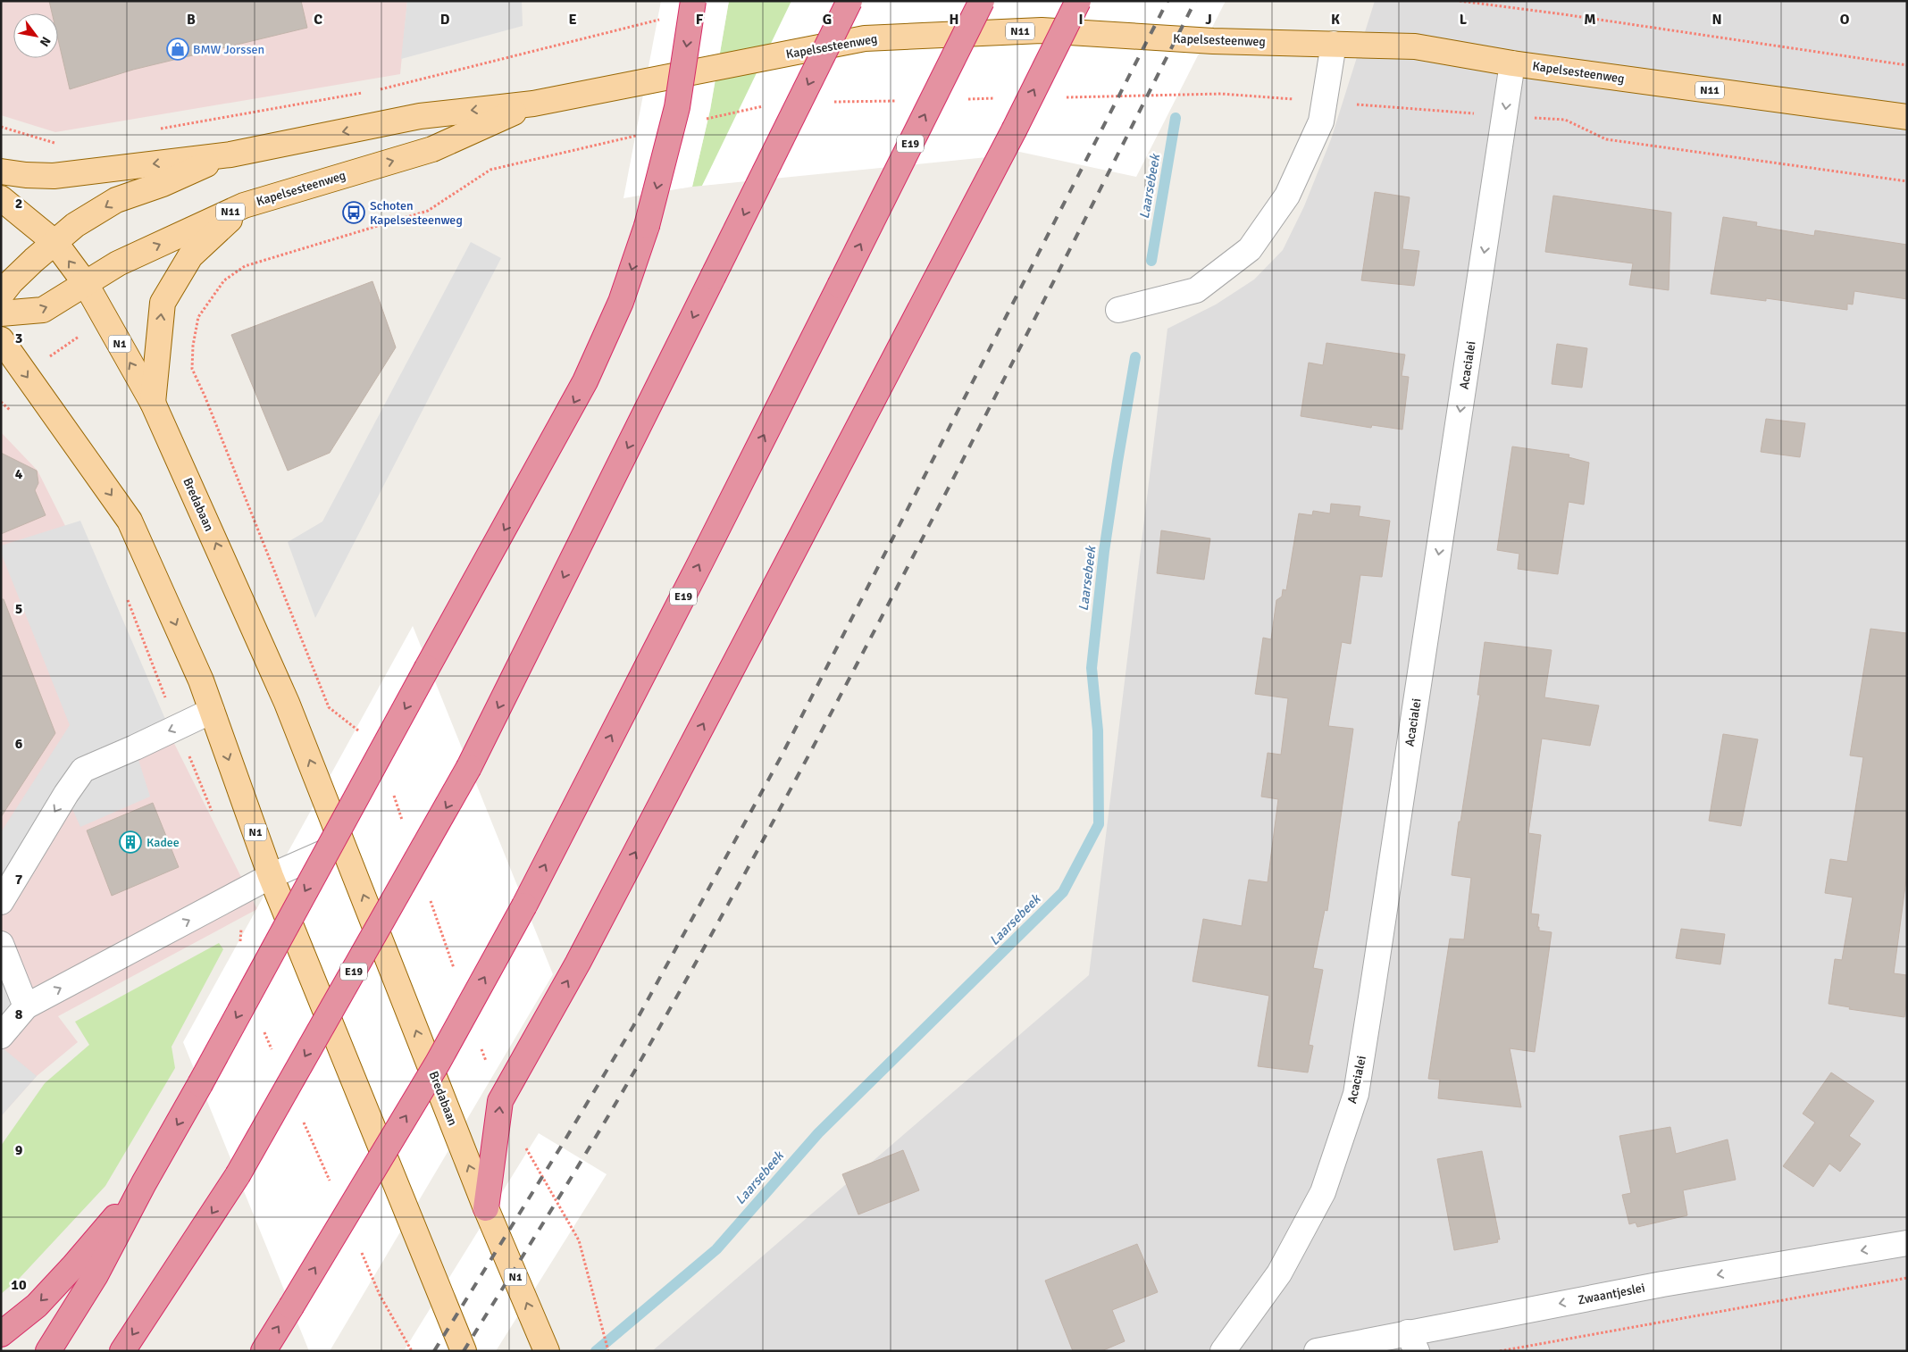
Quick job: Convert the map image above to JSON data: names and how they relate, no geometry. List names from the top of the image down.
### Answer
{
  "streets": {
    "highway": ["E19"],
    "main road": [
      "N11",
      "Kapelsesteenweg",
      "N1",
      "Bredabaan"
    ],
    "street": ["Acacialei", "Zwaantjeslei"]
  },
  "crossings": [
    ["N11", "Kapelsesteenweg"],
    ["N11", "Bredabaan"],
    ["Kapelsesteenweg", "Acacialei"],
    ["Kapelsesteenweg", "Bredabaan"]
  ],
  "one_way": ["Acacialei", "Zwaantjeslei"],
  "water": ["Laarsebeek"],
  "places": {
    "shop": ["BMW Jorssen"],
    "bus stop": ["Schoten Kapelsesteenweg"],
    "building": ["Kadee"]
  },
  "north": "bottom right",
  "grid": {
    "columns": [
      "B",
      "C",
      "D",
      "E",
      "F",
      "G",
      "H",
      "I",
      "J",
      "K",
      "L",
      "M",
      "N",
      "O"
    ],
    "rows": [
      "2",
      "3",
      "4",
      "5",
      "6",
      "7",
      "8",
      "9",
      "10"
    ]
  }
}
